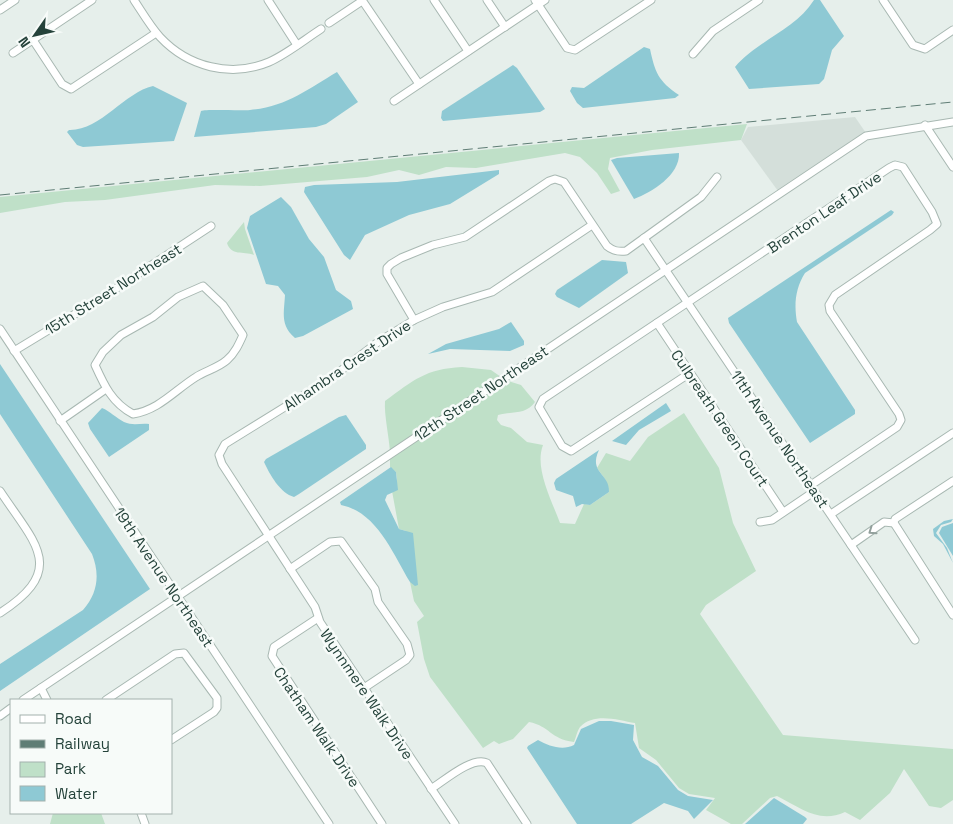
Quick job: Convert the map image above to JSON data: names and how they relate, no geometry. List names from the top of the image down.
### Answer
{
  "streets": {
    "street": [
      "Brenton Leaf Drive",
      "15th Street Northeast",
      "Alhambra Crest Drive",
      "12th Street Northeast",
      "Culbreath Green Court",
      "11th Avenue Northeast",
      "19th Avenue Northeast",
      "Wynnmere Walk Drive",
      "Chatham Walk Drive"
    ]
  },
  "crossings": [
    ["Brenton Leaf Drive", "Culbreath Green Court"],
    ["Brenton Leaf Drive", "11th Avenue Northeast"],
    ["15th Street Northeast", "19th Avenue Northeast"],
    ["Alhambra Crest Drive", "12th Street Northeast"],
    ["Alhambra Crest Drive", "Wynnmere Walk Drive"],
    ["12th Street Northeast", "11th Avenue Northeast"],
    ["12th Street Northeast", "19th Avenue Northeast"],
    ["12th Street Northeast", "Wynnmere Walk Drive"],
    ["Wynnmere Walk Drive", "Chatham Walk Drive"]
  ],
  "legend": [
    "Road",
    "Railway",
    "Park",
    "Water"
  ],
  "north": "bottom left"
}
